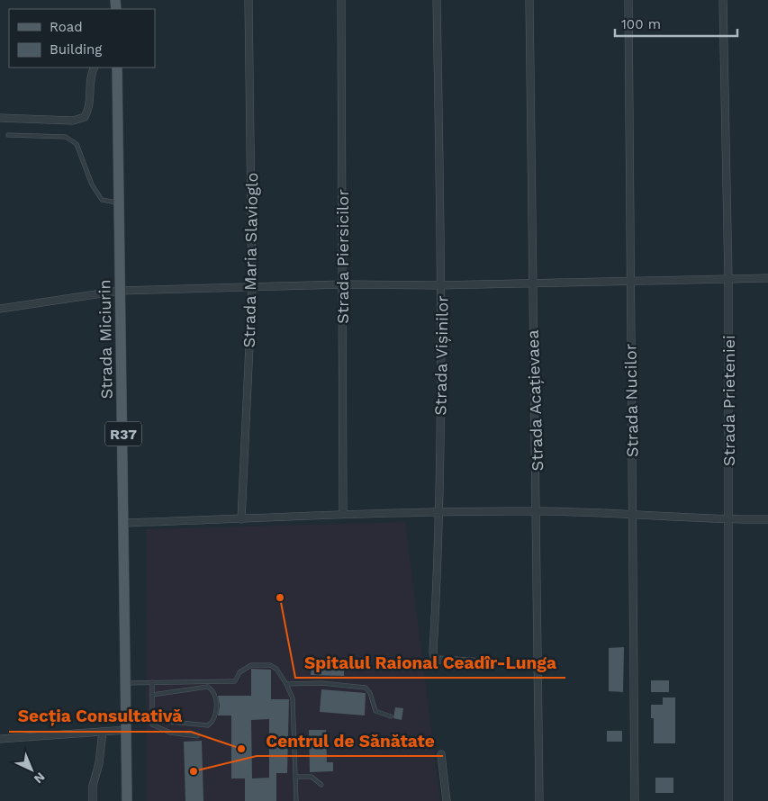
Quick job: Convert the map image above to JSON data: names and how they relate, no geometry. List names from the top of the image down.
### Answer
{
  "streets": {
    "main road": ["Strada Miciurin", "R37"],
    "street": [
      "Strada Piersicilor",
      "Strada Maria Slavioglo",
      "Strada Vișinilor",
      "Strada Acațievaea",
      "Strada Nucilor",
      "Strada Prieteniei"
    ]
  },
  "places": ["Spitalul Raional Ceadîr-Lunga", "Secția Consultativă", "Centrul de Sănătate"],
  "legend": ["Road", "Building"],
  "scale_bar": "100 m",
  "north": "bottom right"
}
